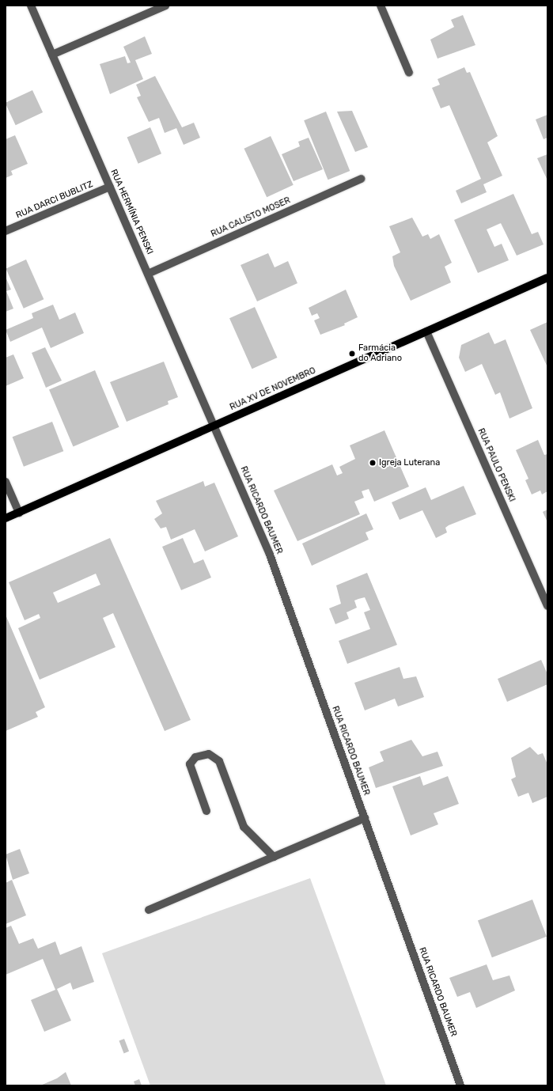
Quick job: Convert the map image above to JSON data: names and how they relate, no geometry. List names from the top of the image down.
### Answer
{
  "streets": {
    "main road": ["RUA XV DE NOVEMBRO"],
    "street": [
      "RUA DARCI BUBLITZ",
      "RUA HERMÍNIA PENSKI",
      "RUA CALISTO MOSER",
      "RUA PAULO PENSKI",
      "RUA RICARDO BAUMER"
    ]
  },
  "crossings": [
    ["RUA DARCI BUBLITZ", "RUA HERMÍNIA PENSKI"],
    ["RUA HERMÍNIA PENSKI", "RUA CALISTO MOSER"],
    ["RUA HERMÍNIA PENSKI", "RUA XV DE NOVEMBRO"],
    ["RUA HERMÍNIA PENSKI", "RUA RICARDO BAUMER"],
    ["RUA XV DE NOVEMBRO", "RUA PAULO PENSKI"],
    ["RUA XV DE NOVEMBRO", "RUA RICARDO BAUMER"]
  ],
  "places": ["Farmácia do Adriano", "Igreja Luterana"]
}
